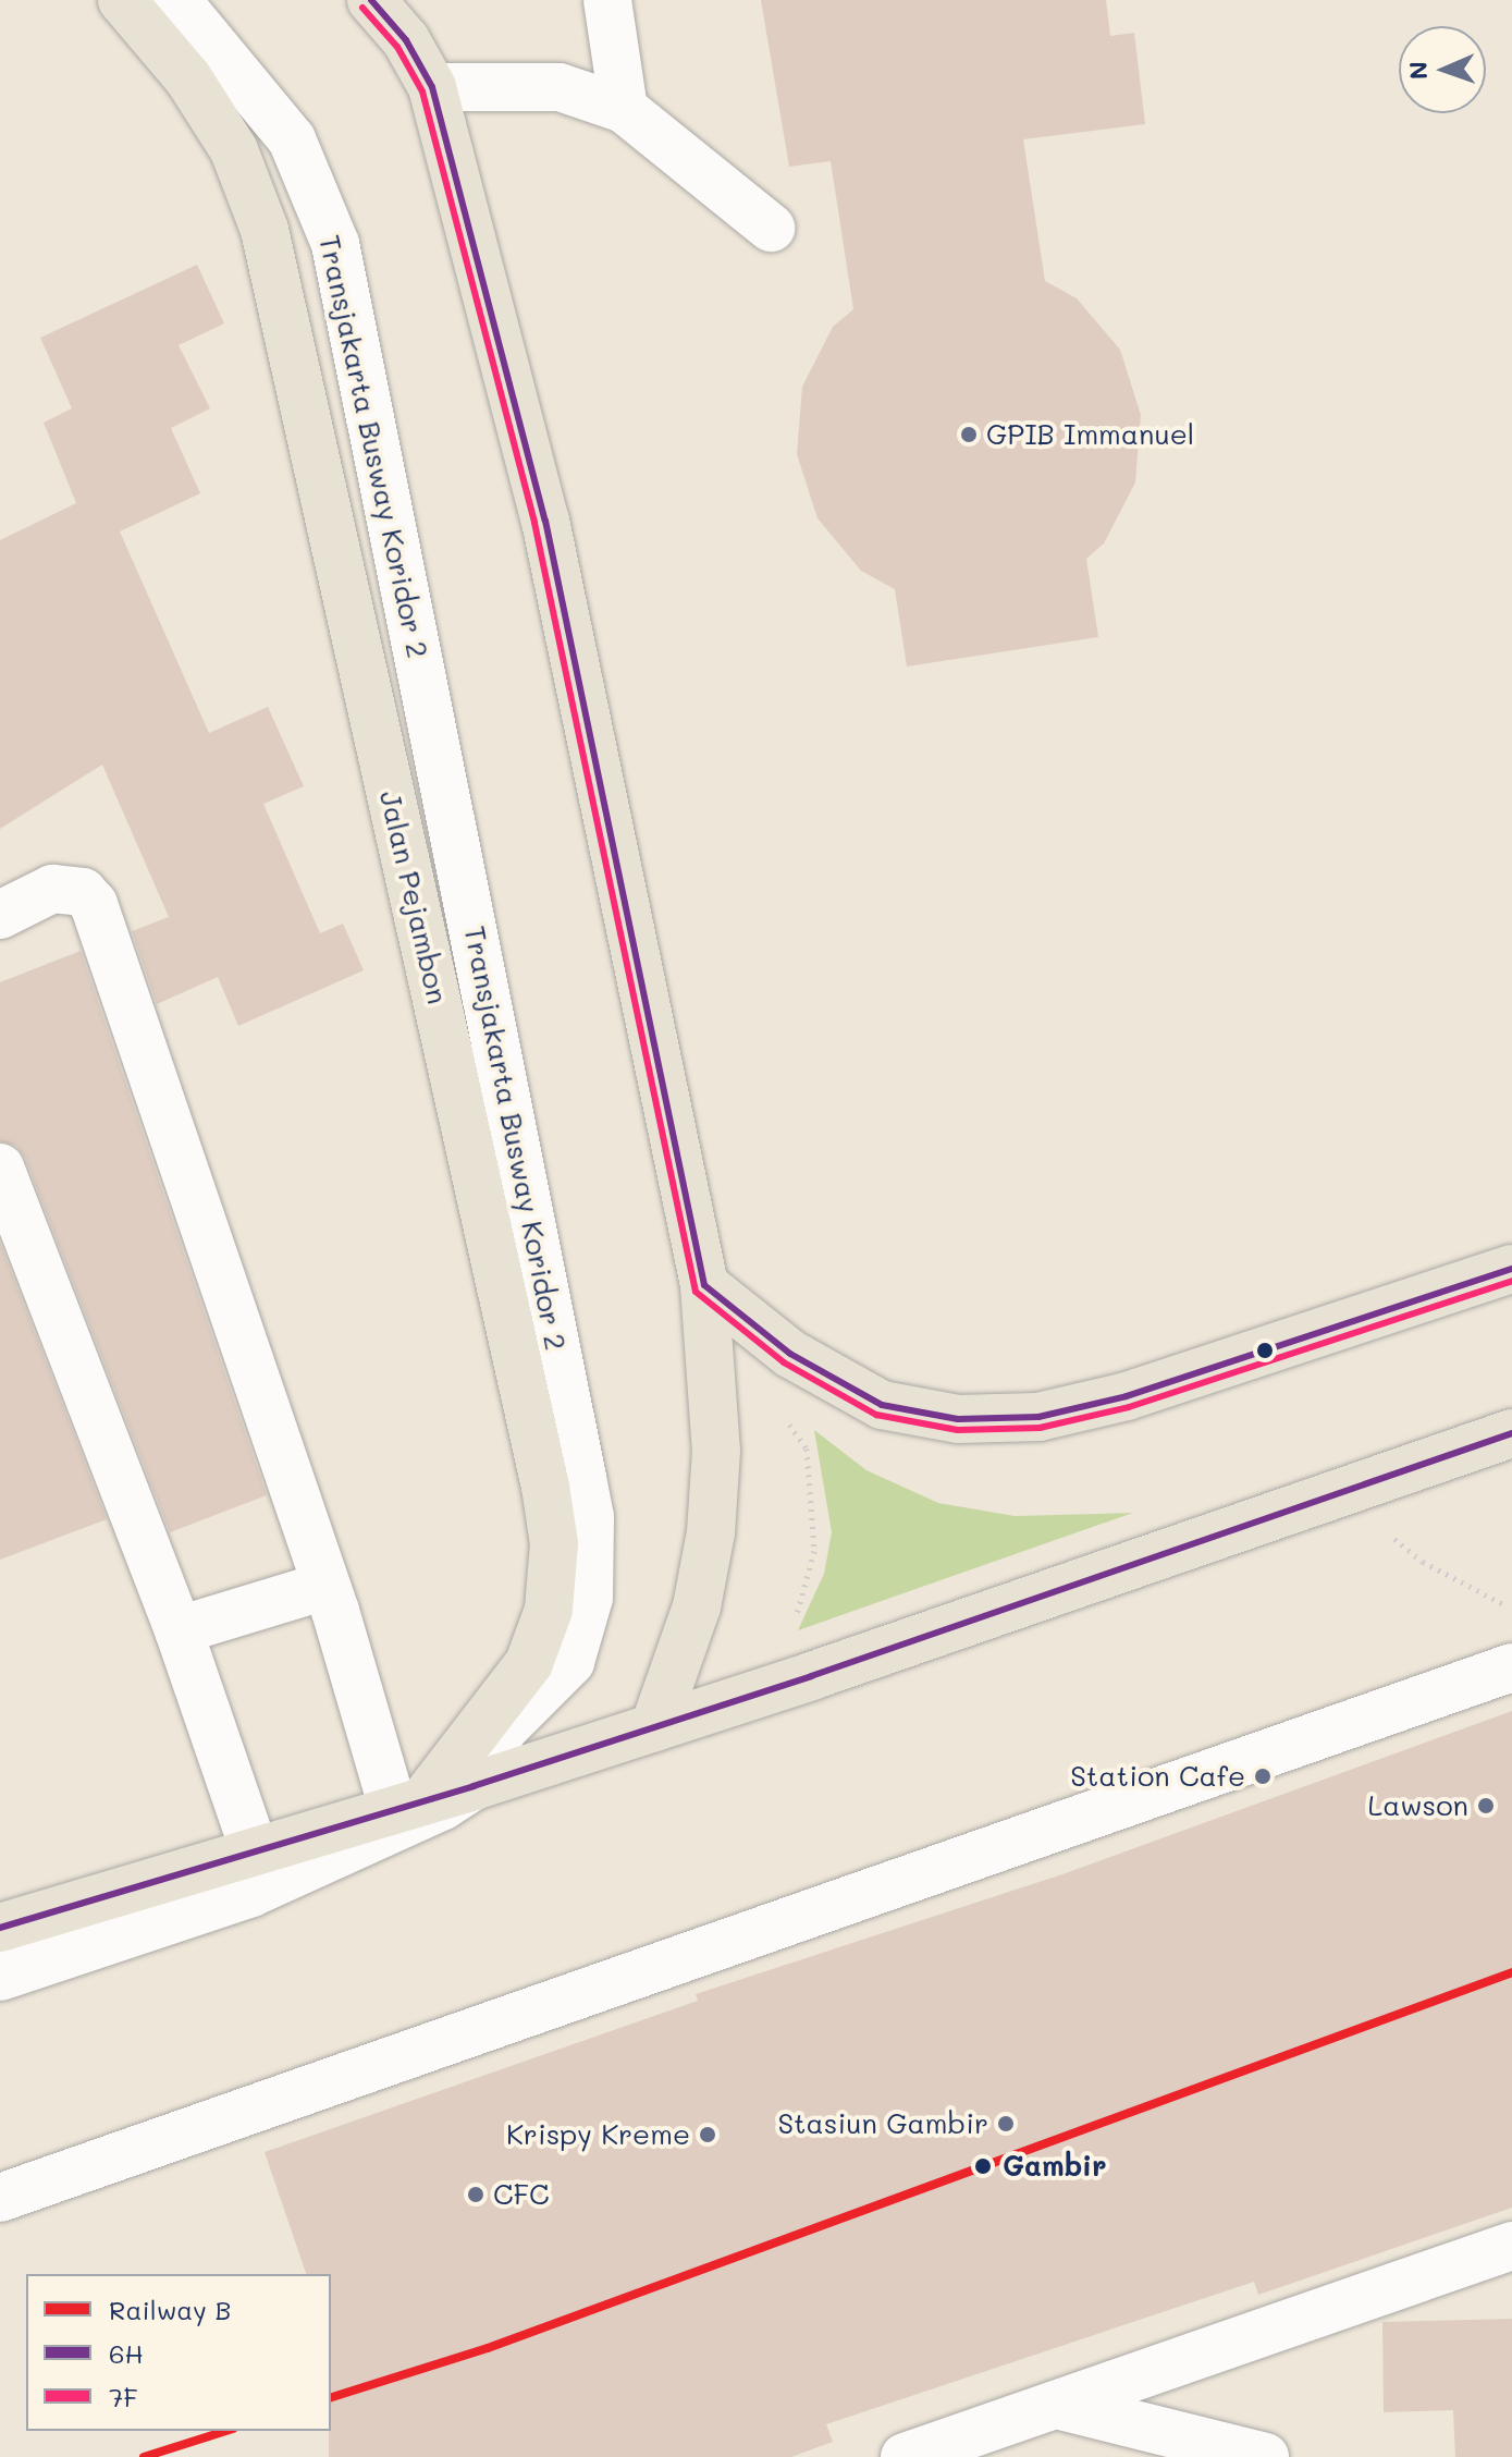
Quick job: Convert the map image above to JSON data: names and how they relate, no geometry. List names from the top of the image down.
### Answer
{
  "streets": {
    "main road": ["Jalan Pejambon"],
    "lane": ["Transjakarta Busway Koridor 2"]
  },
  "places": [
    "GPIB Immanuel",
    "Station Cafe",
    "Lawson",
    "Stasiun Gambir",
    "Krispy Kreme",
    "Gambir",
    "CFC"
  ],
  "lines": ["transit line 6H", "transit line 7F", "rail line B"],
  "legend": ["Railway B", "6H", "7F"],
  "north": "left"
}
